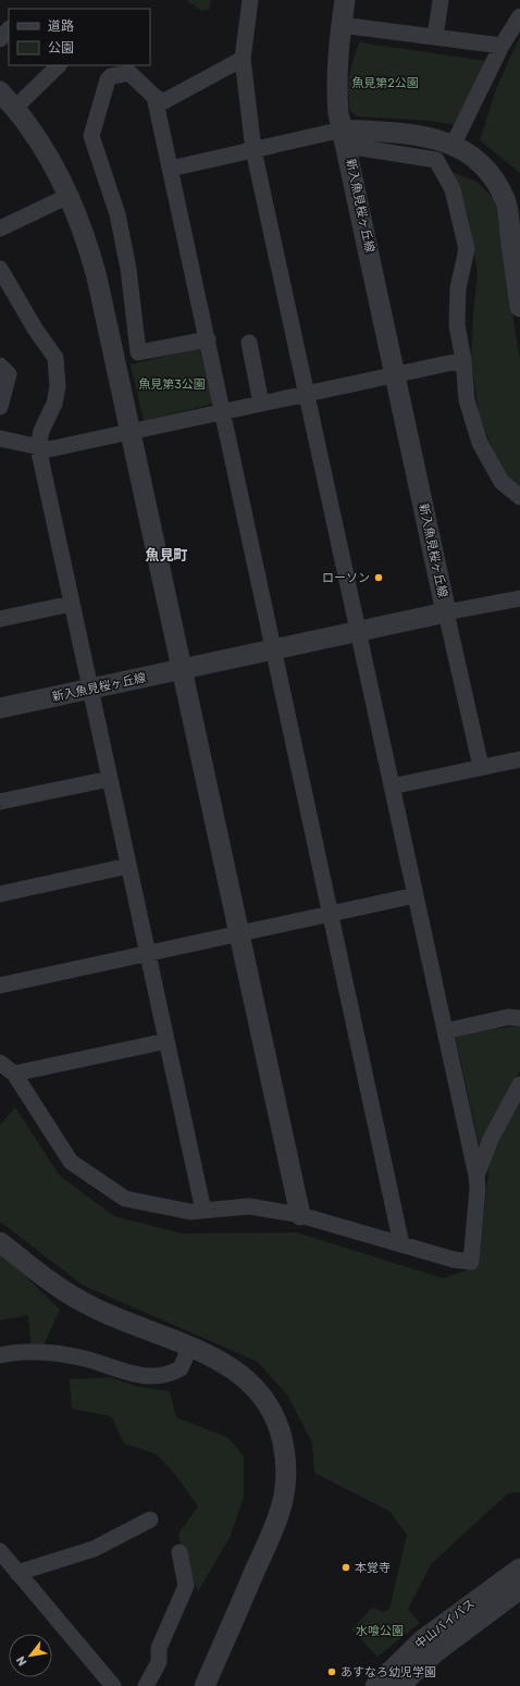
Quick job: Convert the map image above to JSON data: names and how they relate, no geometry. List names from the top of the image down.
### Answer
{
  "streets": {
    "street": ["新入魚見桜ヶ丘線", "中山バイパス"]
  },
  "districts": ["魚見町"],
  "parks": ["魚見第2公園", "魚見第3公園", "水喰公園"],
  "places": ["ローソン", "本覚寺", "あすなろ幼児学園"],
  "legend": ["道路", "公園"],
  "north": "bottom left"
}
